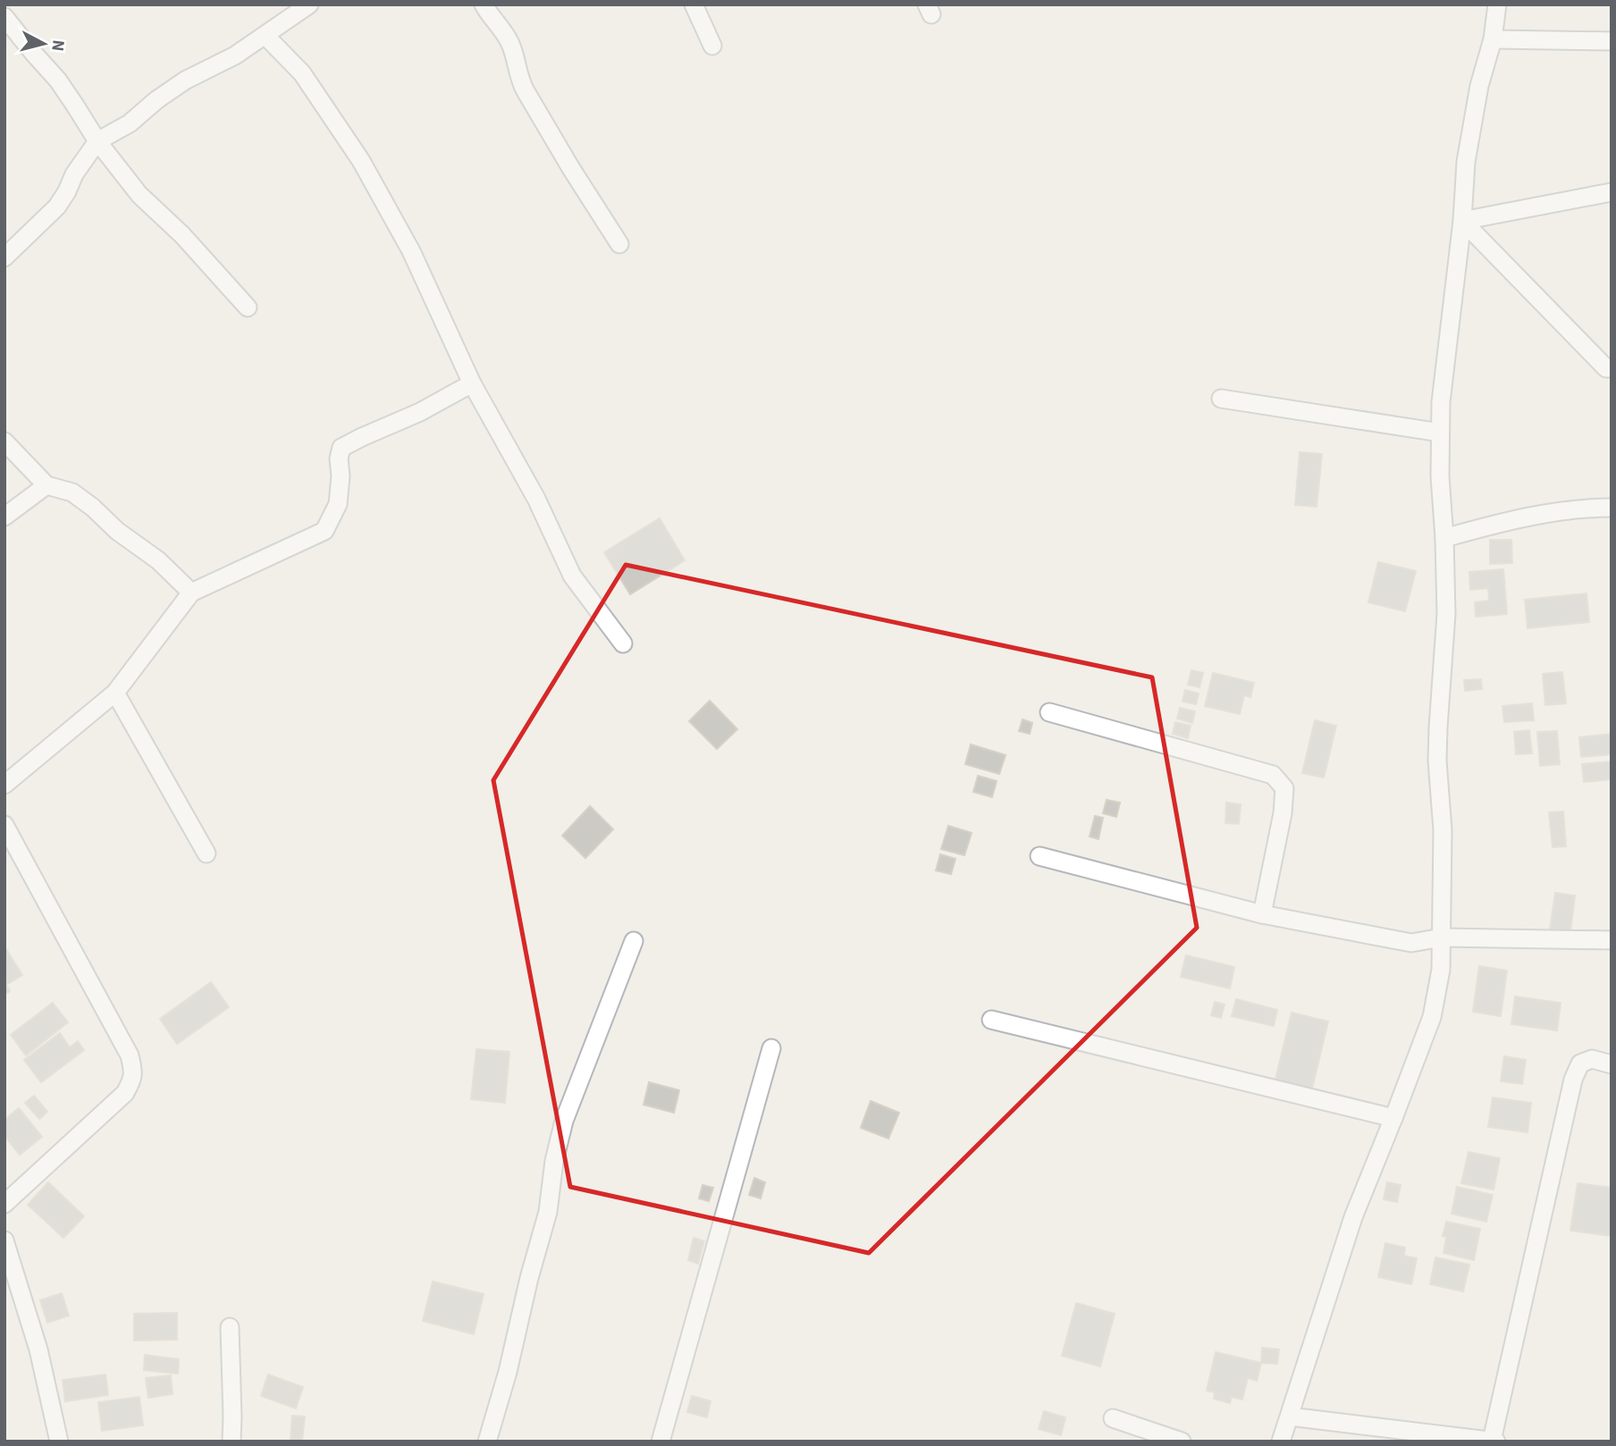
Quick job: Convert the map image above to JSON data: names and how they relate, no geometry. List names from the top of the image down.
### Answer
{
  "north": "right"
}
